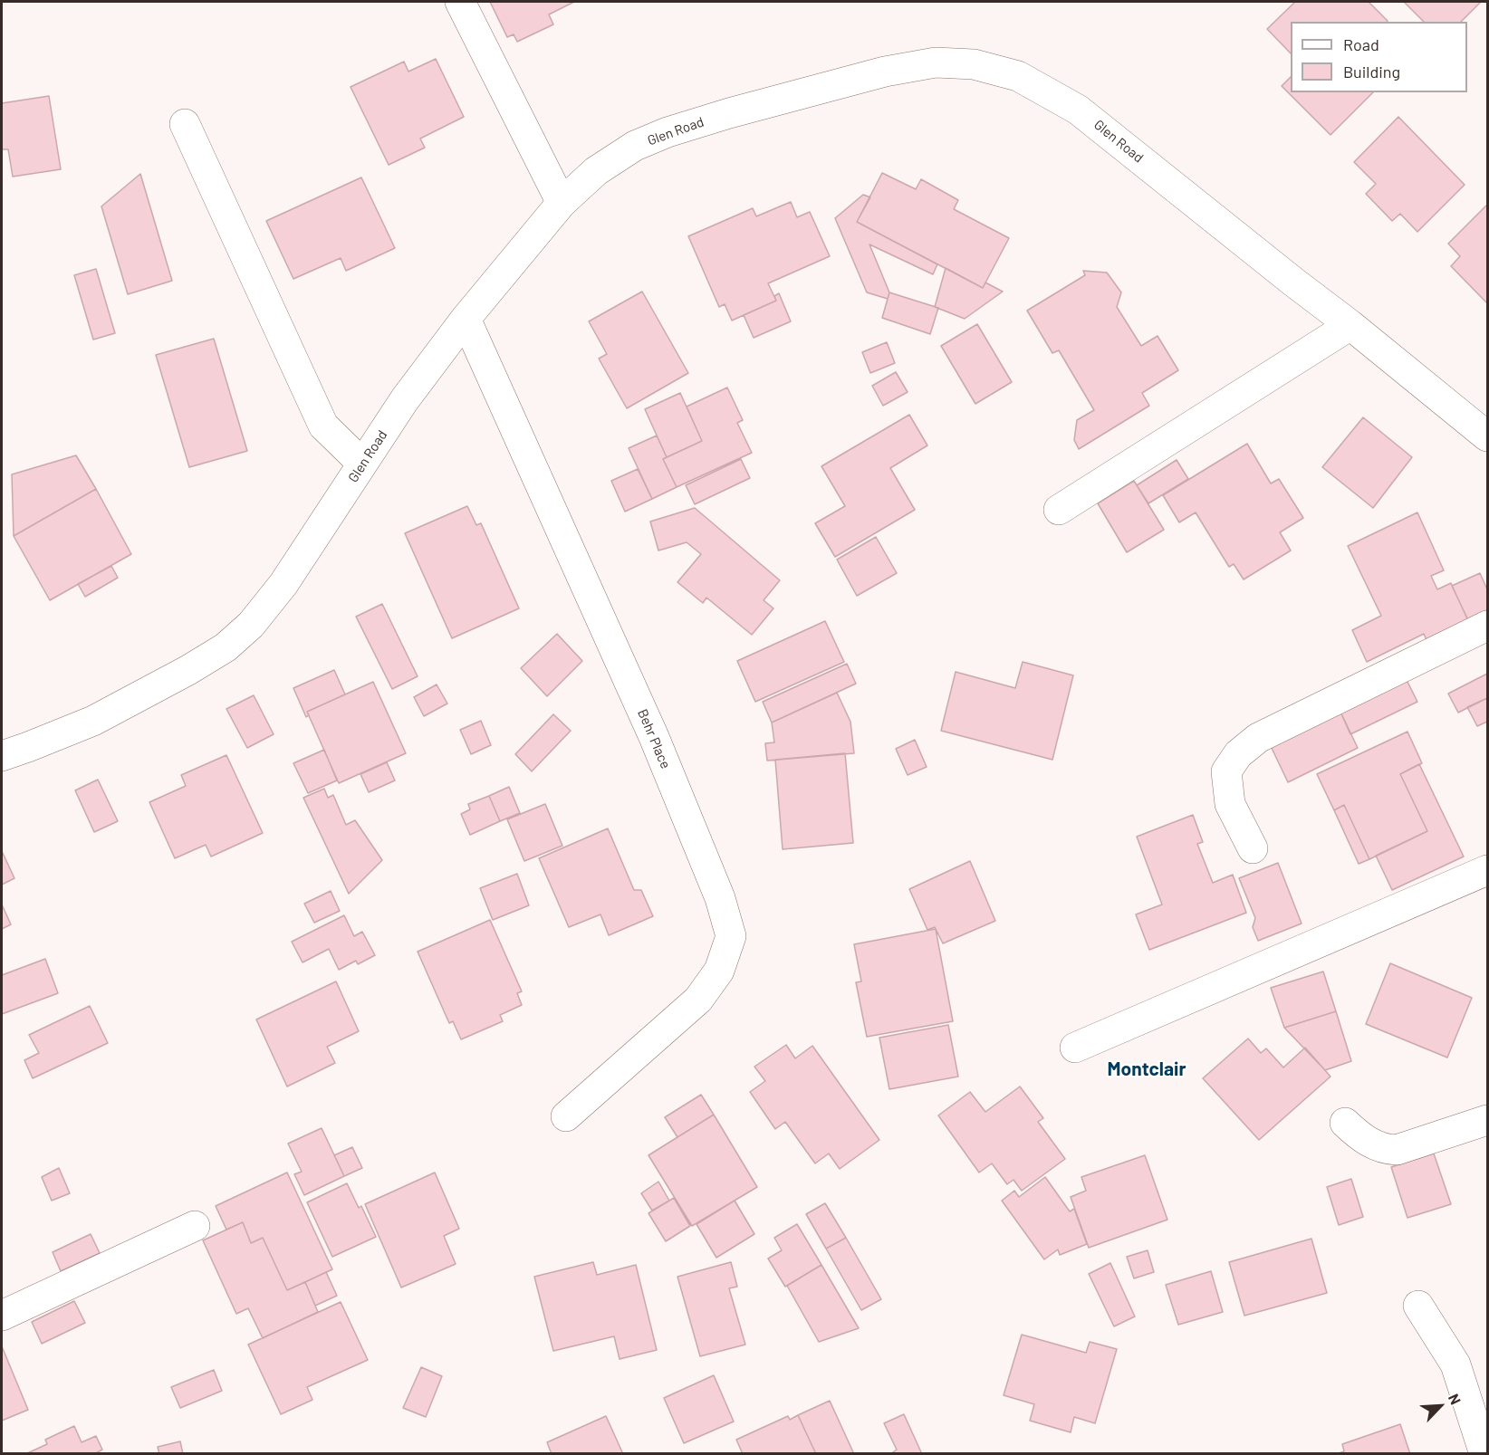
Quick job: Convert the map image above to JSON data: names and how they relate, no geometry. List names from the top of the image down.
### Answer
{
  "streets": {
    "street": ["Glen Road", "Behr Place"]
  },
  "crossings": [
    ["Glen Road", "Behr Place"]
  ],
  "districts": ["Montclair"],
  "legend": ["Road", "Building"],
  "north": "top right"
}
